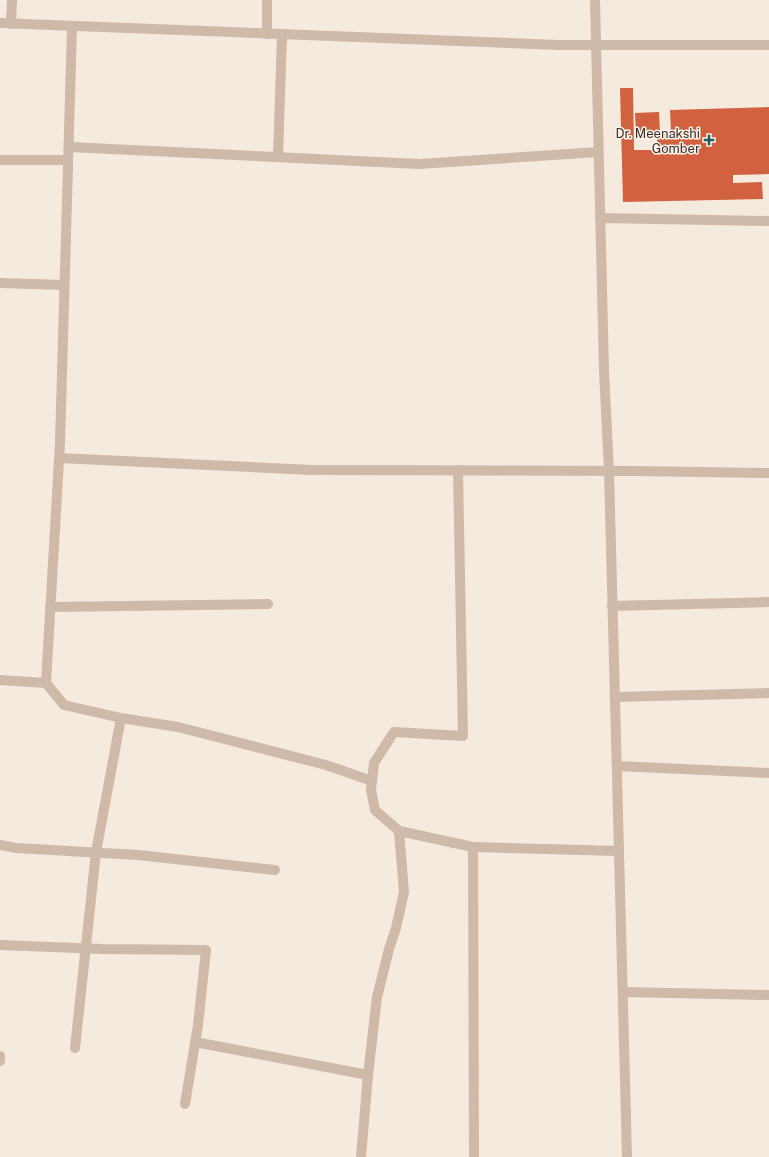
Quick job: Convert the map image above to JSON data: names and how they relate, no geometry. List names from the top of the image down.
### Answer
{
  "places": {
    "health": ["Dr. Meenakshi Gomber"]
  }
}
